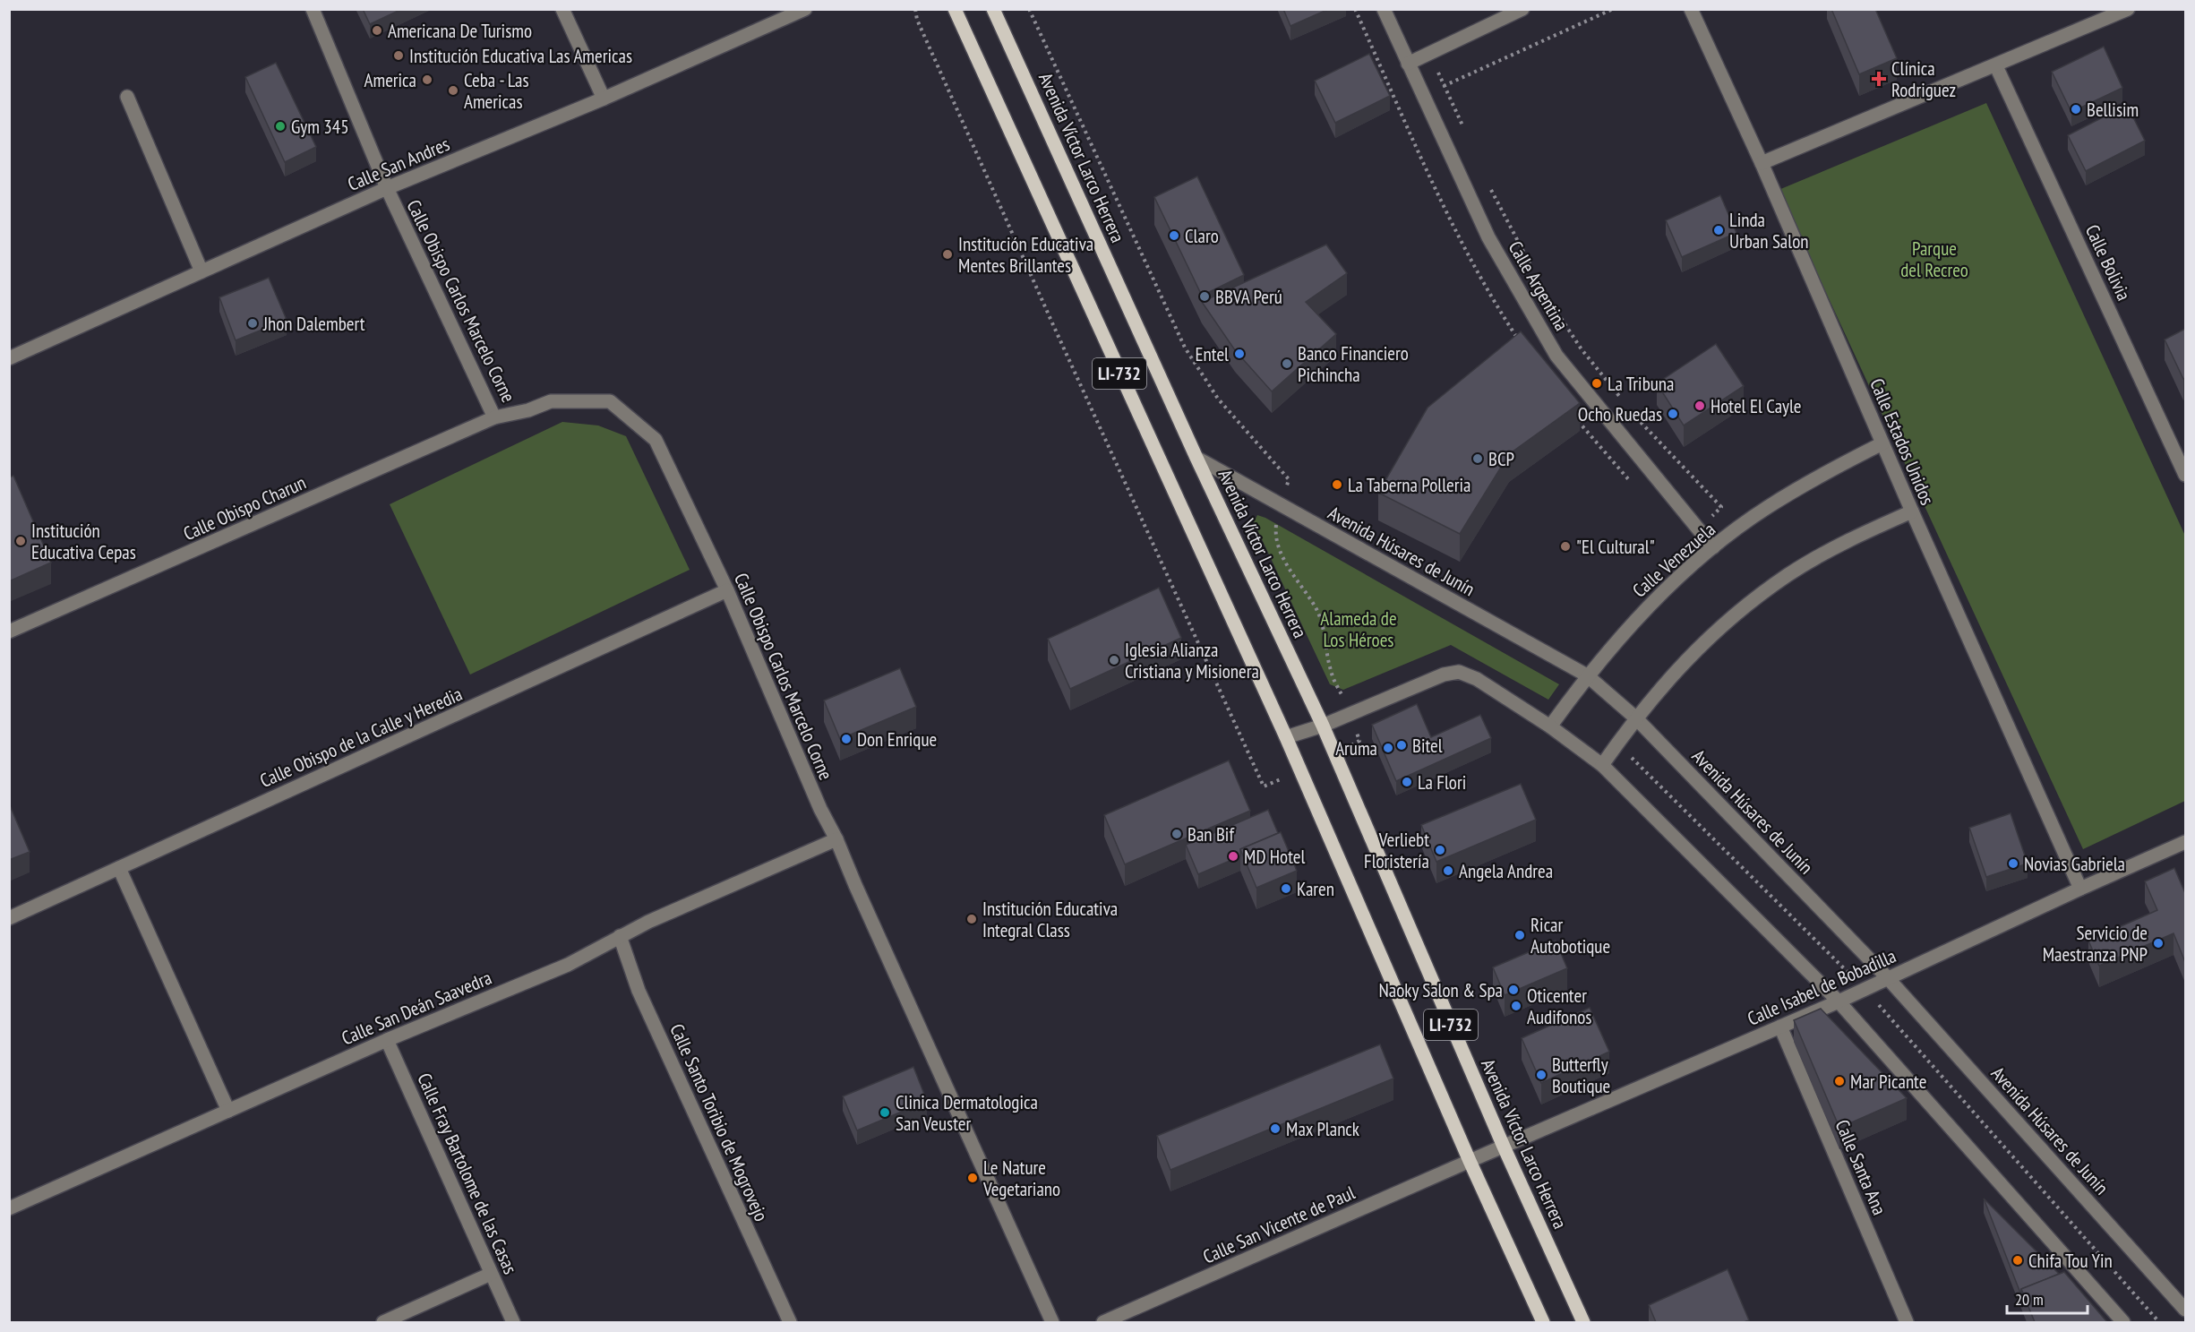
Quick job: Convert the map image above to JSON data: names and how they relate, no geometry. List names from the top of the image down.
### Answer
{
  "streets": {
    "main road": ["Avenida Víctor Larco Herrera", "LI-732"],
    "street": [
      "Calle San Andres",
      "Calle Bolivia",
      "Calle Argentina",
      "Calle Obispo Carlos Marcelo Corne",
      "Calle Estados Unidos",
      "Calle Obispo Charun",
      "Avenida Húsares de Junín",
      "Calle Venezuela",
      "Calle Obispo de la Calle y Heredia",
      "Calle Isabel de Bobadilla",
      "Calle San Deán Saavedra",
      "Calle Santo Toribio de Mogrovejo",
      "Calle Santa Ana",
      "Calle Fray Bartolome de las Casas",
      "Calle San Vicente de Paul"
    ]
  },
  "crossings": [
    ["Avenida Víctor Larco Herrera", "Avenida Húsares de Junín"],
    ["Avenida Víctor Larco Herrera", "Calle Isabel de Bobadilla"],
    ["Calle San Andres", "Calle Obispo Carlos Marcelo Corne"],
    ["Calle Argentina", "Calle Venezuela"],
    ["Calle Obispo Carlos Marcelo Corne", "Calle Obispo Charun"],
    ["Calle Obispo Carlos Marcelo Corne", "Calle Obispo de la Calle y Heredia"],
    ["Calle Obispo Carlos Marcelo Corne", "Calle San Deán Saavedra"],
    ["LI-732", "Calle Isabel de Bobadilla"],
    ["LI-732", "Calle San Vicente de Paul"],
    ["Calle Estados Unidos", "Calle Venezuela"],
    ["Calle Estados Unidos", "Calle Isabel de Bobadilla"],
    ["Avenida Húsares de Junín", "Calle Venezuela"],
    ["Avenida Húsares de Junín", "Calle Isabel de Bobadilla"],
    ["Calle Isabel de Bobadilla", "Calle Santa Ana"],
    ["Calle Isabel de Bobadilla", "Calle San Vicente de Paul"],
    ["Calle San Deán Saavedra", "Calle Santo Toribio de Mogrovejo"],
    ["Calle San Deán Saavedra", "Calle Fray Bartolome de las Casas"]
  ],
  "parks": ["Parque del Recreo", "Alameda de Los Héroes"],
  "places": {
    "other": [
      "Americana De Turismo",
      "Institución Educativa Las Americas",
      "America",
      "Ceba - Las Americas",
      "Bellisim",
      "Gym 345",
      "Linda Urban Salon",
      "Claro",
      "Institución Educativa Mentes Brillantes",
      "BBVA Perú",
      "Jhon Dalembert",
      "Entel",
      "Banco Financiero Pichincha",
      "La Tribuna",
      "Hotel El Cayle",
      "Ocho Ruedas",
      "BCP",
      "La Taberna Polleria",
      "Institución Educativa Cepas",
      "\"El Cultural\"",
      "Iglesia Alianza Cristiana y Misionera",
      "Don Enrique",
      "Bitel",
      "Aruma",
      "La Flori",
      "Ban Bif",
      "Verliebt Floristería",
      "MD Hotel",
      "Novias Gabriela",
      "Angela Andrea",
      "Karen",
      "Institución Educativa Integral Class",
      "Ricar Autobotique",
      "Servicio de Maestranza PNP",
      "Naoky Salon & Spa",
      "Oticenter Audifonos",
      "Butterfly Boutique",
      "Mar Picante",
      "Clinica Dermatologica San Veuster",
      "Max Planck",
      "Le Nature Vegetariano",
      "Chifa Tou Yin"
    ],
    "health": ["Clínica Rodriguez"]
  },
  "scale_bar": "20 m"
}
